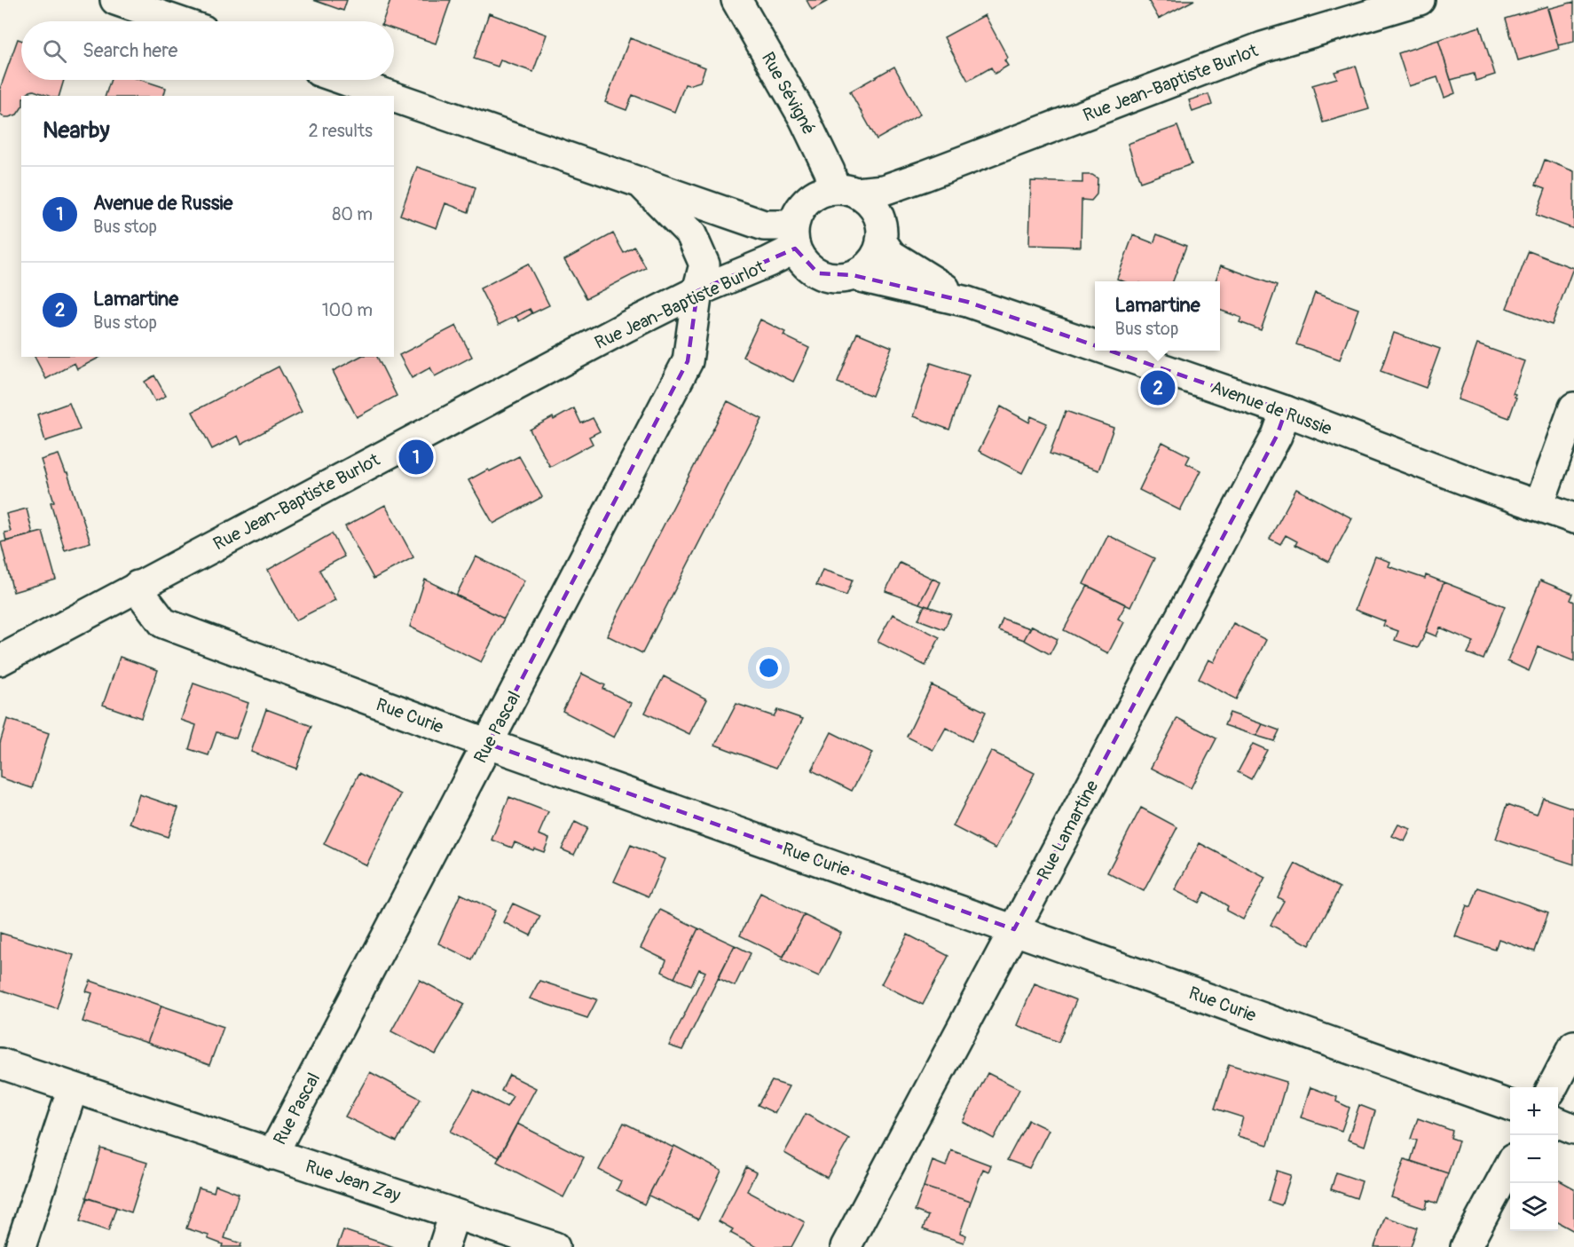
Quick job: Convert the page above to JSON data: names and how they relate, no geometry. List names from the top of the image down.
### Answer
{
  "streets": {
    "street": [
      "Rue Jean-Baptiste Burlot",
      "Rue Sévigné",
      "Avenue de Russie",
      "Rue Curie",
      "Rue Pascal",
      "Rue Lamartine",
      "Rue Jean Zay"
    ]
  },
  "crossings": [
    ["Rue Jean-Baptiste Burlot", "Rue Sévigné"],
    ["Rue Jean-Baptiste Burlot", "Avenue de Russie"],
    ["Rue Jean-Baptiste Burlot", "Rue Curie"],
    ["Rue Jean-Baptiste Burlot", "Rue Pascal"],
    ["Rue Sévigné", "Avenue de Russie"],
    ["Avenue de Russie", "Rue Lamartine"],
    ["Rue Curie", "Rue Pascal"],
    ["Rue Curie", "Rue Lamartine"],
    ["Rue Pascal", "Rue Jean Zay"]
  ],
  "page": {
    "search": "Search here",
    "heading": ["Nearby", "2 results"],
    "list": [
      {
        "mark": "1",
        "name": "Avenue de Russie",
        "note": "Bus stop",
        "value": "80 m"
      },
      {
        "mark": "2",
        "name": "Lamartine",
        "note": "Bus stop",
        "value": "100 m"
      }
    ],
    "popup": ["Lamartine", "Bus stop"],
    "pins": ["2", "1"],
    "map_buttons": ["+", "−"]
  }
}
